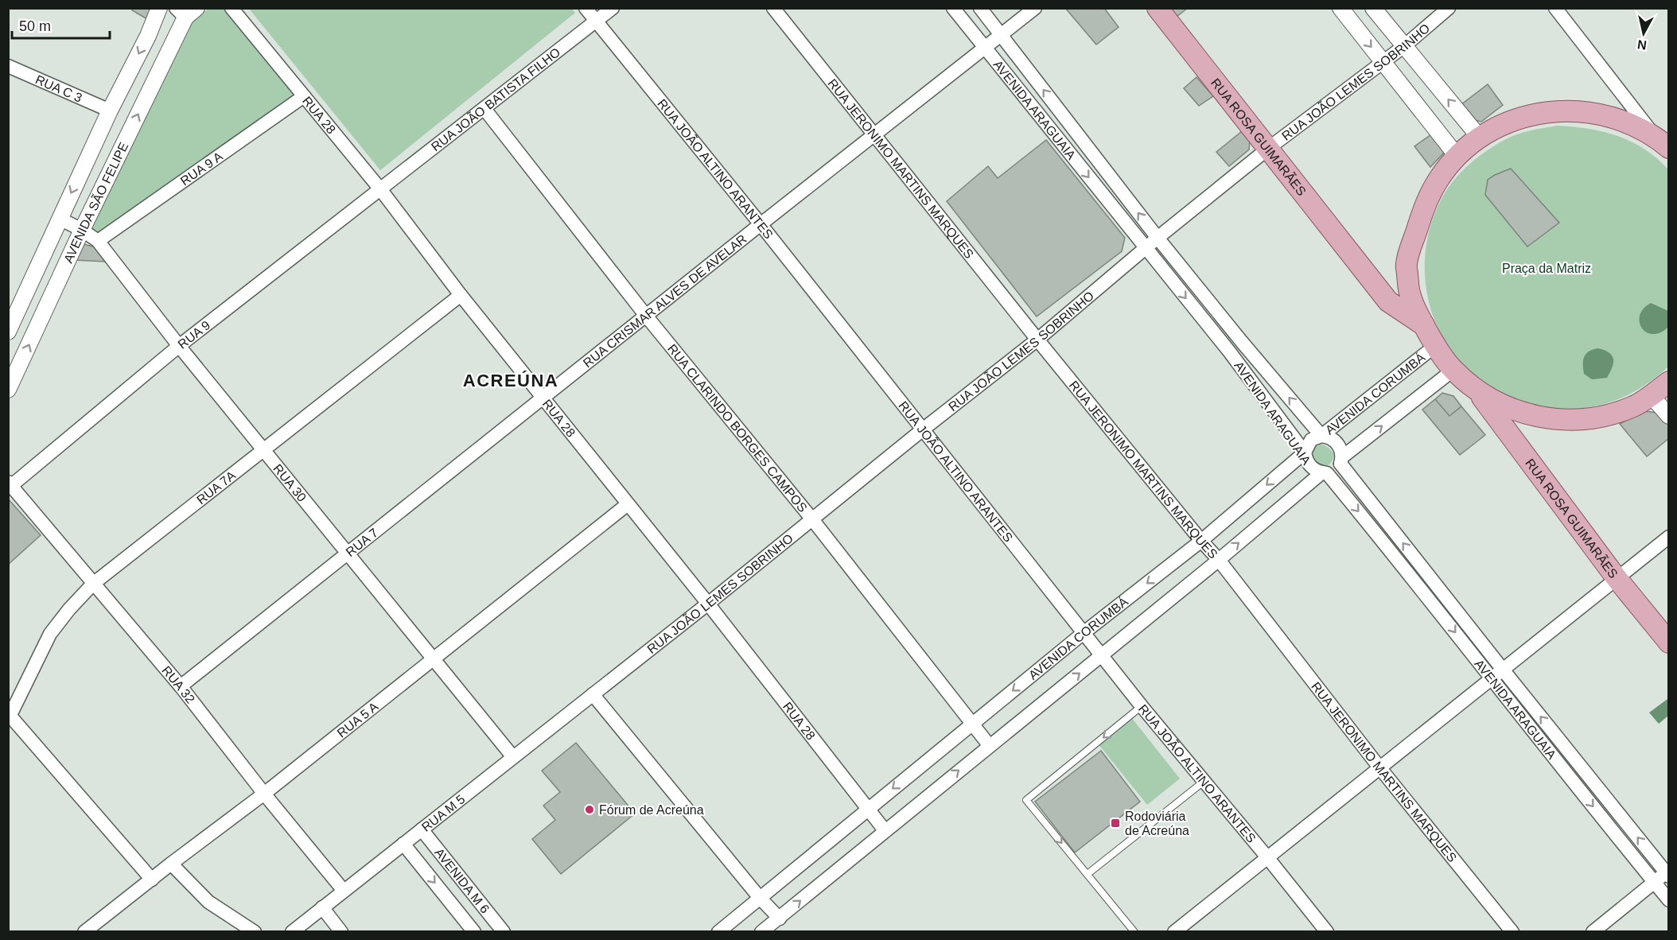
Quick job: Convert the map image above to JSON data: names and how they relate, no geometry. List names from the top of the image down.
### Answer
{
  "streets": {
    "main road": ["RUA ROSA GUIMARÃES"],
    "street": [
      "RUA JOÃO LEMES SOBRINHO",
      "RUA C 3",
      "RUA JOÃO BATISTA FILHO",
      "AVENIDA ARAGUAIA",
      "RUA 28",
      "RUA JOÃO ALTINO ARANTES",
      "RUA 9 A",
      "RUA JERONIMO MARTINS MARQUES",
      "AVENIDA SÃO FELIPE",
      "RUA CRISMAR ALVES DE AVELAR",
      "RUA 9",
      "AVENIDA CORUMBÁ",
      "RUA CLARINDO BORGES CAMPOS",
      "RUA 30",
      "RUA 7A",
      "RUA 7",
      "RUA 32",
      "RUA 5 A",
      "RUA M 5",
      "AVENIDA M 6"
    ]
  },
  "crossings": [
    ["RUA JOÃO LEMES SOBRINHO", "AVENIDA ARAGUAIA"],
    ["RUA JOÃO LEMES SOBRINHO", "RUA 28"],
    ["RUA JOÃO LEMES SOBRINHO", "RUA ROSA GUIMARÃES"],
    ["RUA JOÃO LEMES SOBRINHO", "RUA JOÃO ALTINO ARANTES"],
    ["RUA JOÃO LEMES SOBRINHO", "RUA JERONIMO MARTINS MARQUES"],
    ["RUA JOÃO LEMES SOBRINHO", "RUA CLARINDO BORGES CAMPOS"],
    ["RUA JOÃO LEMES SOBRINHO", "RUA M 5"],
    ["RUA C 3", "AVENIDA SÃO FELIPE"],
    ["RUA JOÃO BATISTA FILHO", "RUA 28"],
    ["RUA JOÃO BATISTA FILHO", "RUA JOÃO ALTINO ARANTES"],
    ["RUA JOÃO BATISTA FILHO", "RUA 9"],
    ["RUA JOÃO BATISTA FILHO", "RUA CLARINDO BORGES CAMPOS"],
    ["AVENIDA ARAGUAIA", "RUA CRISMAR ALVES DE AVELAR"],
    ["AVENIDA ARAGUAIA", "AVENIDA CORUMBÁ"],
    ["RUA 28", "RUA 9 A"],
    ["RUA 28", "RUA CRISMAR ALVES DE AVELAR"],
    ["RUA 28", "RUA 9"],
    ["RUA 28", "AVENIDA CORUMBÁ"],
    ["RUA 28", "RUA 7A"],
    ["RUA 28", "RUA 7"],
    ["RUA 28", "RUA 5 A"],
    ["RUA JOÃO ALTINO ARANTES", "RUA CRISMAR ALVES DE AVELAR"],
    ["RUA JOÃO ALTINO ARANTES", "AVENIDA CORUMBÁ"],
    ["RUA 9 A", "RUA 30"],
    ["RUA JERONIMO MARTINS MARQUES", "RUA CRISMAR ALVES DE AVELAR"],
    ["RUA JERONIMO MARTINS MARQUES", "AVENIDA CORUMBÁ"],
    ["AVENIDA SÃO FELIPE", "RUA 30"],
    ["RUA CRISMAR ALVES DE AVELAR", "RUA CLARINDO BORGES CAMPOS"],
    ["RUA CRISMAR ALVES DE AVELAR", "RUA 7"],
    ["RUA 9", "RUA 30"],
    ["RUA 9", "RUA 32"],
    ["AVENIDA CORUMBÁ", "RUA CLARINDO BORGES CAMPOS"],
    ["RUA 30", "RUA 7A"],
    ["RUA 30", "RUA 7"],
    ["RUA 30", "RUA 5 A"],
    ["RUA 30", "RUA M 5"],
    ["RUA 7A", "RUA 32"],
    ["RUA 7", "RUA 32"],
    ["RUA 32", "RUA 5 A"],
    ["RUA 32", "RUA M 5"],
    ["RUA M 5", "AVENIDA M 6"]
  ],
  "districts": ["ACREÚNA"],
  "parks": ["Praça da Matriz"],
  "places": {
    "other": ["Fórum de Acreúna"],
    "transit": ["Rodoviária de Acreúna"]
  },
  "scale_bar": "50 m",
  "north": "bottom"
}
